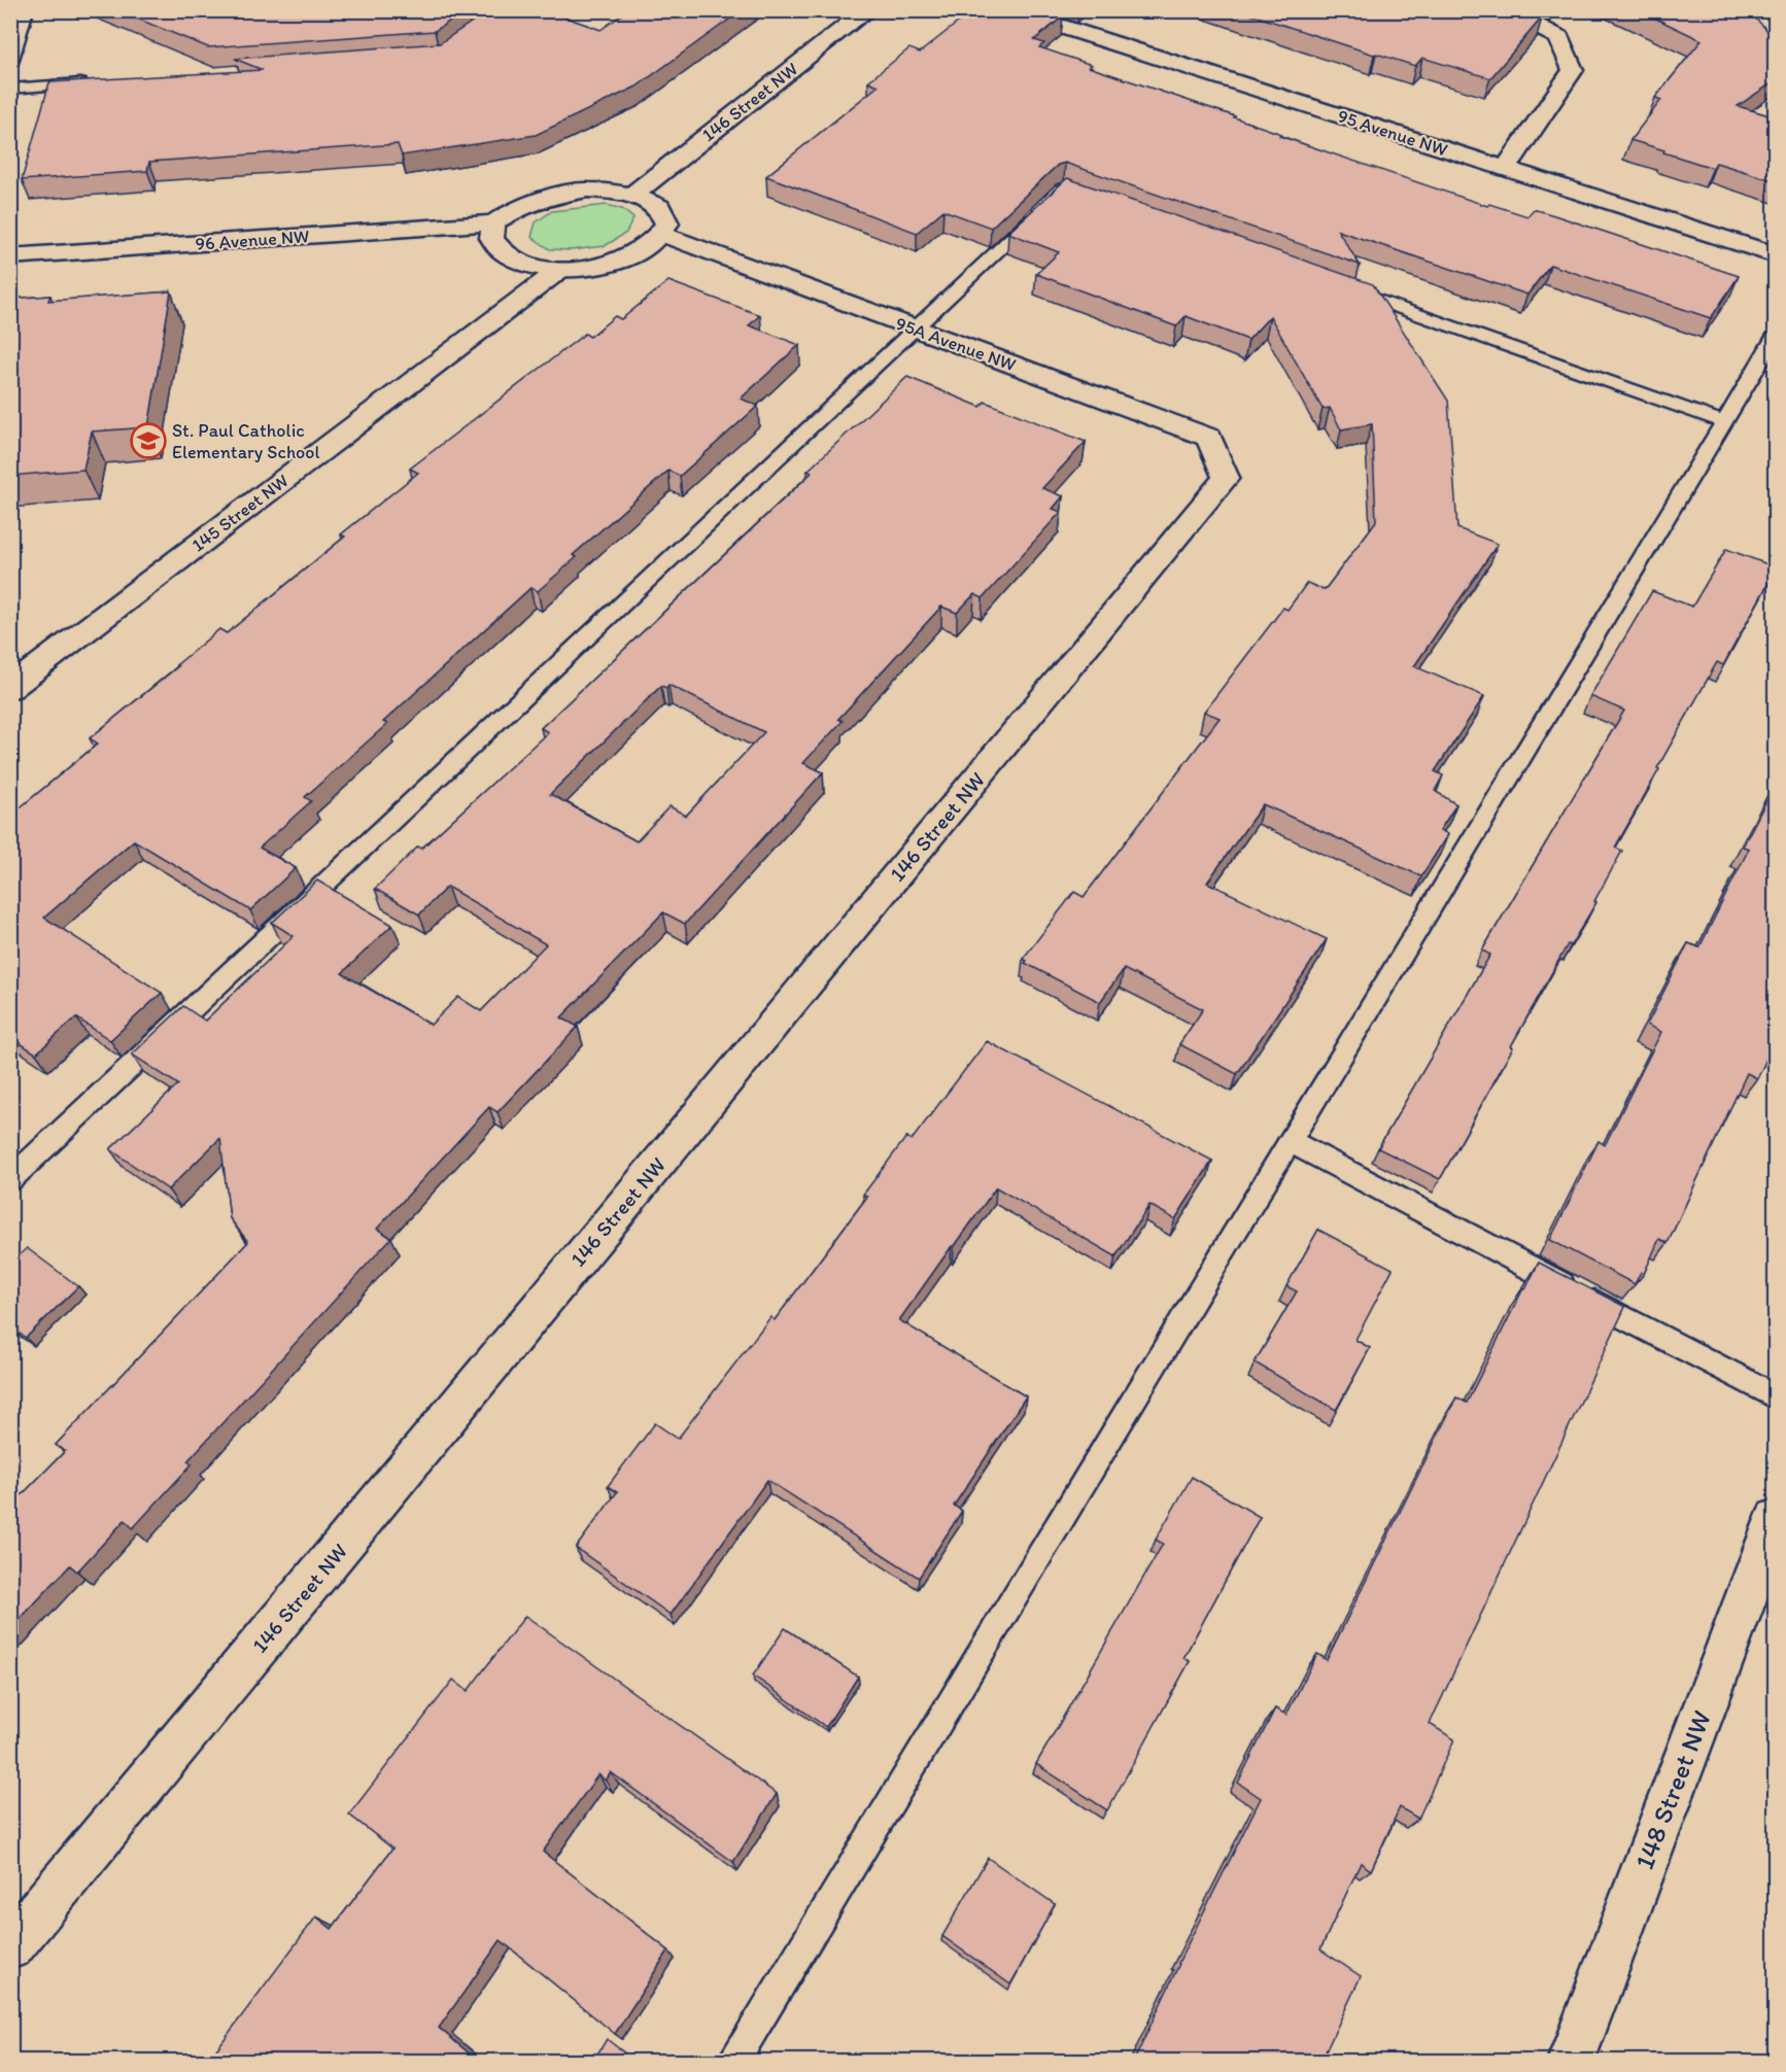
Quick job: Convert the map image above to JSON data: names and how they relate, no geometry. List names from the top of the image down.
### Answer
{
  "streets": {
    "street": [
      "146 Street NW",
      "95 Avenue NW",
      "96 Avenue NW",
      "95A Avenue NW",
      "145 Street NW",
      "148 Street NW"
    ]
  },
  "crossings": [
    ["146 Street NW", "95A Avenue NW"]
  ],
  "places": {
    "school or university": ["St. Paul Catholic Elementary School"]
  }
}
